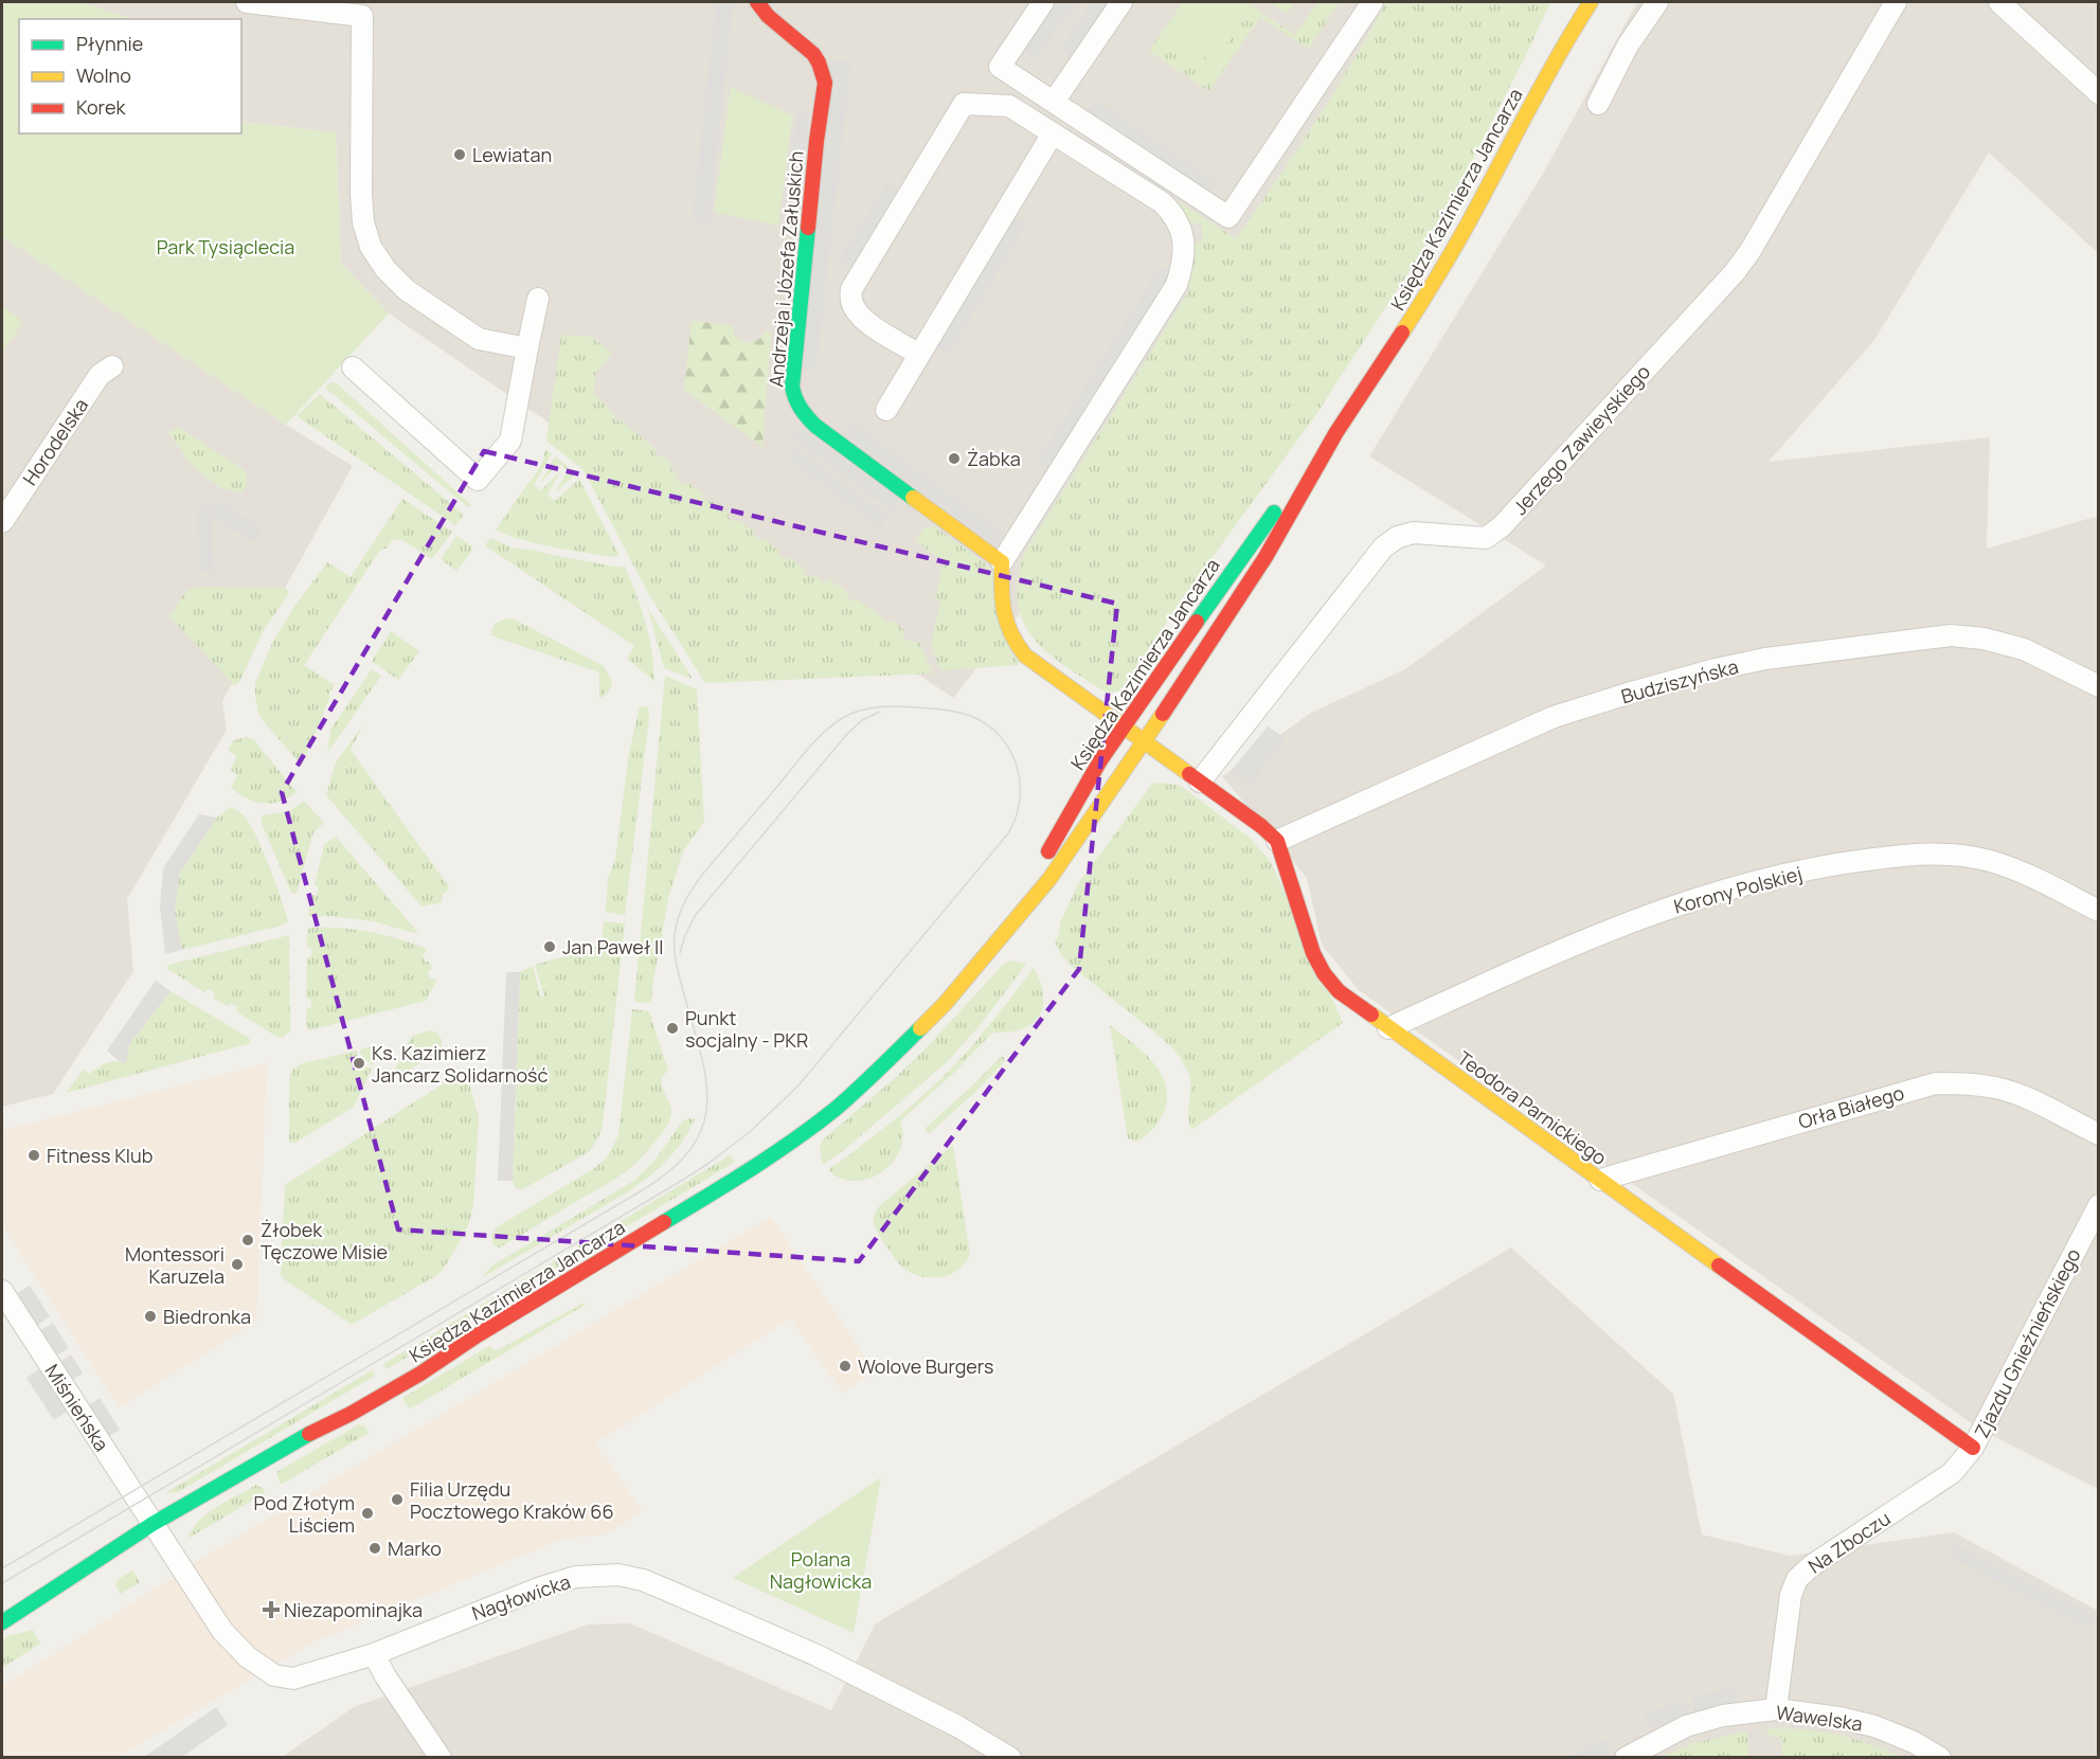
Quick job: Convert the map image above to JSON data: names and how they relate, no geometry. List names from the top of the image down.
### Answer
{
  "streets": {
    "street": [
      "Księdza Kazimierza Jancarza",
      "Andrzeja i Józefa Załuskich",
      "Jerzego Zawieyskiego",
      "Horodelska",
      "Budziszyńska",
      "Korony Polskiej",
      "Orła Białego",
      "Teodora Parnickiego",
      "Zjazdu Gnieźnieńskiego",
      "Miśnieńska",
      "Na Zboczu",
      "Nagłowicka",
      "Wawelska"
    ]
  },
  "crossings": [
    ["Księdza Kazimierza Jancarza", "Miśnieńska"],
    ["Księdza Kazimierza Jancarza", "Nagłowicka"],
    ["Budziszyńska", "Teodora Parnickiego"],
    ["Korony Polskiej", "Teodora Parnickiego"],
    ["Orła Białego", "Teodora Parnickiego"],
    ["Teodora Parnickiego", "Zjazdu Gnieźnieńskiego"],
    ["Teodora Parnickiego", "Na Zboczu"],
    ["Zjazdu Gnieźnieńskiego", "Na Zboczu"],
    ["Miśnieńska", "Nagłowicka"],
    ["Na Zboczu", "Wawelska"]
  ],
  "parks": ["Park Tysiąclecia", "Polana Nagłowicka"],
  "places": {
    "other": [
      "Lewiatan",
      "Żabka",
      "Jan Paweł II",
      "Punkt socjalny - PKR",
      "Ks. Kazimierz Jancarz Solidarność",
      "Fitness Klub",
      "Żłobek Tęczowe Misie",
      "Montessori Karuzela",
      "Biedronka",
      "Wolove Burgers",
      "Filia Urzędu Pocztowego Kraków 66",
      "Pod Złotym Liściem",
      "Marko"
    ],
    "health": ["Niezapominajka"]
  },
  "legend": ["Płynnie", "Wolno", "Korek"]
}
